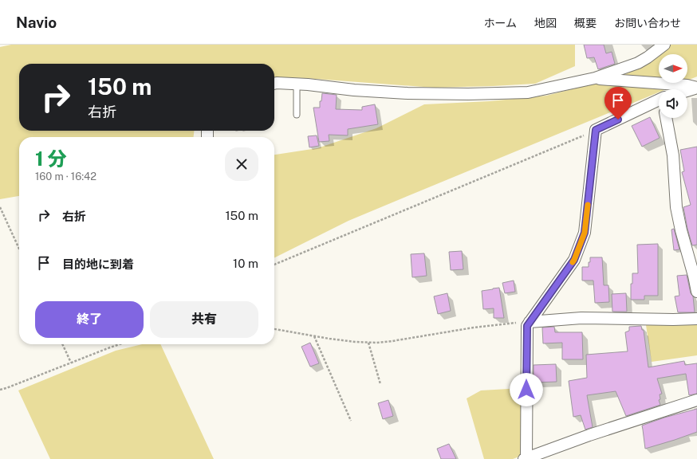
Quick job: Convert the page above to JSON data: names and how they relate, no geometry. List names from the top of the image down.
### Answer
{
  "north": "right",
  "page": {
    "header": "Navio",
    "nav": [
      "ホーム",
      "地図",
      "概要",
      "お問い合わせ"
    ],
    "turn": ["150 m", "右折"],
    "heading": ["1 分", "160 m · 16:42"],
    "list": [
      {
        "name": "右折",
        "value": "150 m"
      },
      {
        "name": "目的地に到着",
        "value": "10 m"
      }
    ],
    "buttons": ["終了", "共有"]
  }
}
